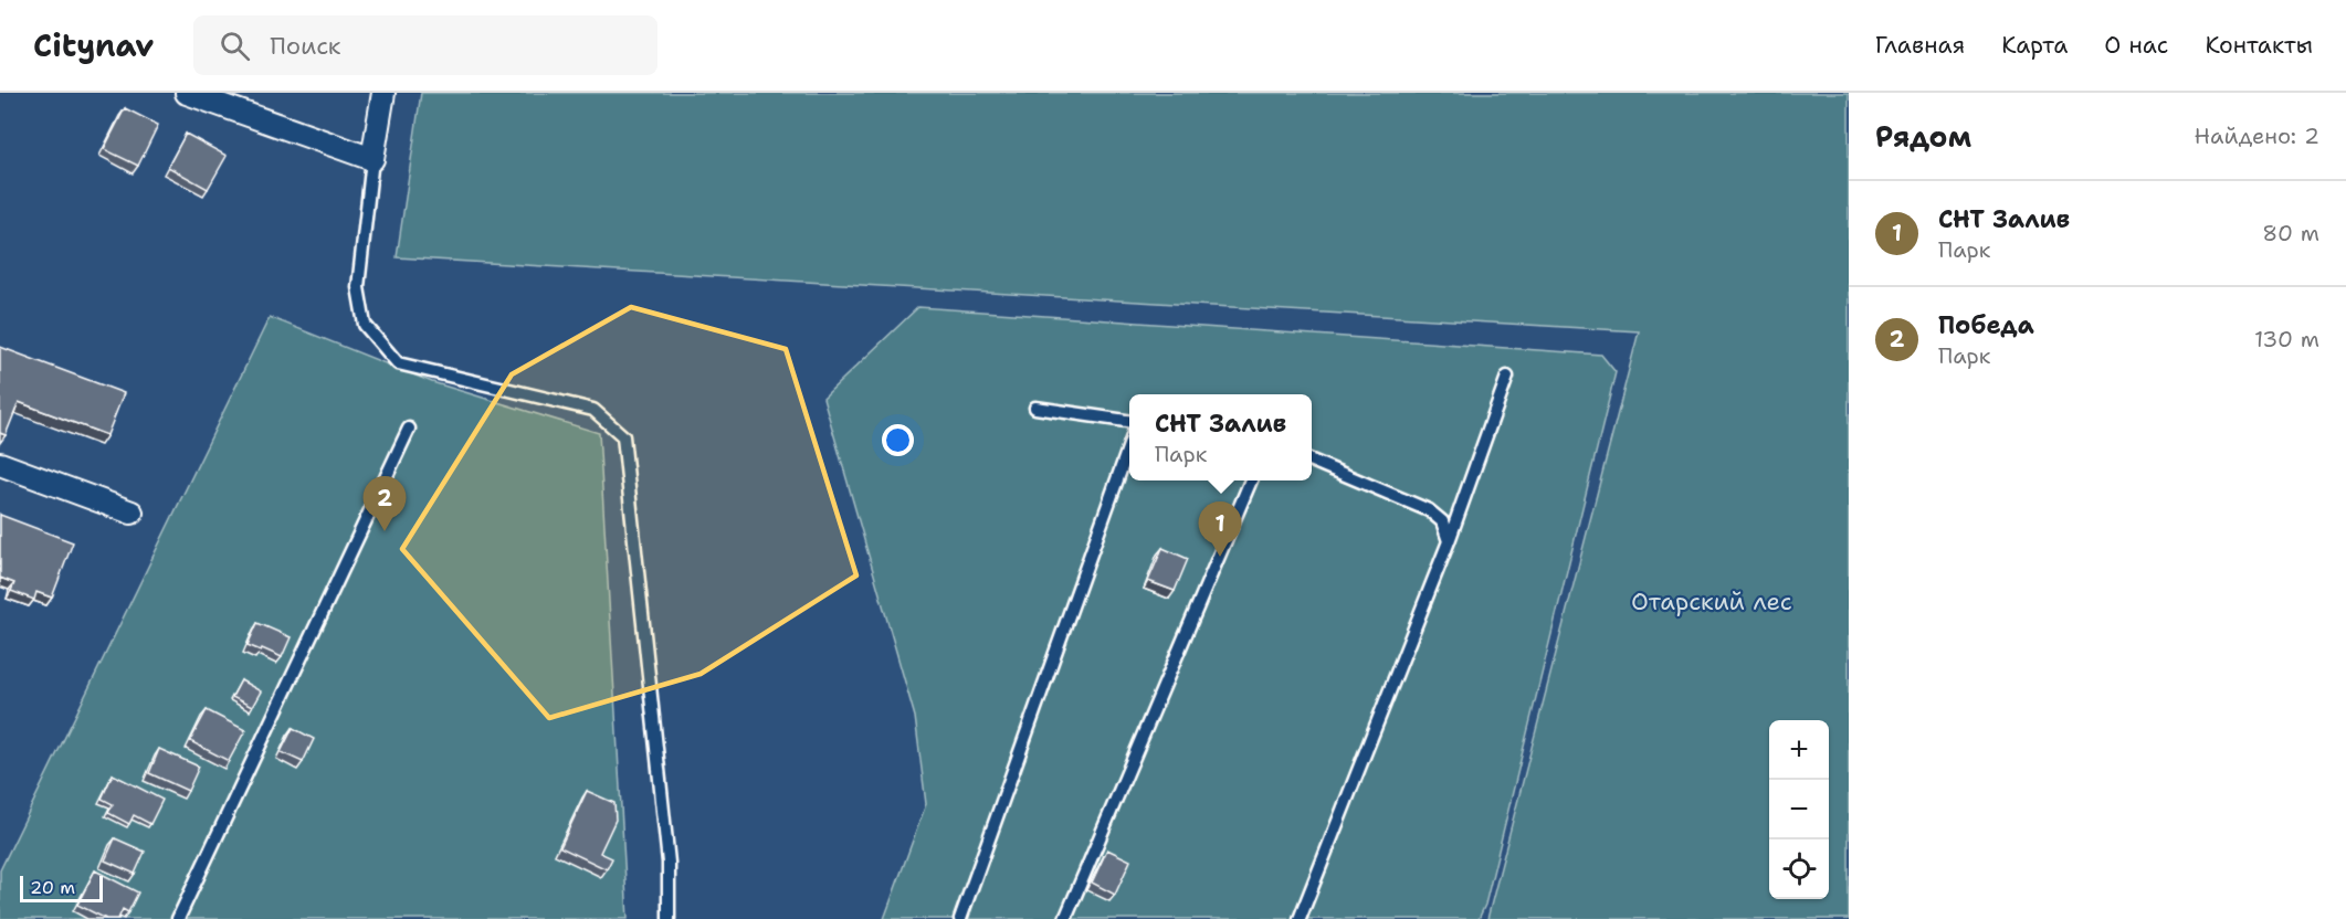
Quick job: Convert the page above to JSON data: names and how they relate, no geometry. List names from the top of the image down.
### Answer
{
  "parks": ["Отарский лес"],
  "scale_bar": "20 m",
  "page": {
    "header": "Citynav",
    "search": "Поиск",
    "nav": [
      "Главная",
      "Карта",
      "О нас",
      "Контакты"
    ],
    "heading": ["Рядом", "Найдено: 2"],
    "list": [
      {
        "mark": "1",
        "name": "СНТ Залив",
        "note": "Парк",
        "value": "80 m"
      },
      {
        "mark": "2",
        "name": "Победа",
        "note": "Парк",
        "value": "130 m"
      }
    ],
    "popup": ["СНТ Залив", "Парк"],
    "pins": ["2", "1"],
    "map_buttons": ["+", "−"],
    "scale": "20 m"
  }
}
